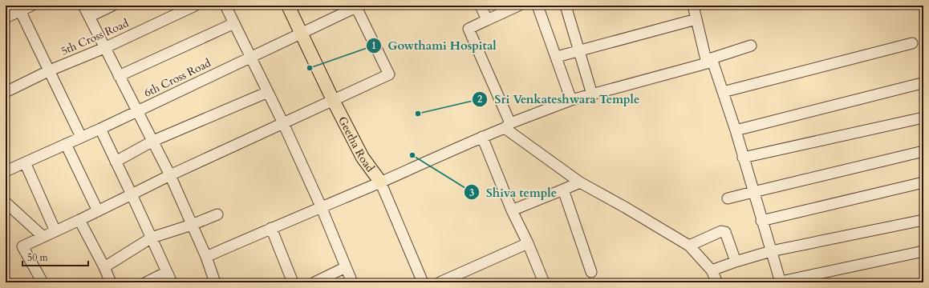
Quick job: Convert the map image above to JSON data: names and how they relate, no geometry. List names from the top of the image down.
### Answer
{
  "streets": {
    "main road": ["Geetha Road"],
    "street": ["5th Cross Road", "6th Cross Road"]
  },
  "crossings": [
    ["6th Cross Road", "Geetha Road"]
  ],
  "places": ["Gowthami Hospital", "Sri Venkateshwara Temple", "Shiva temple"],
  "scale_bar": "50 m"
}
